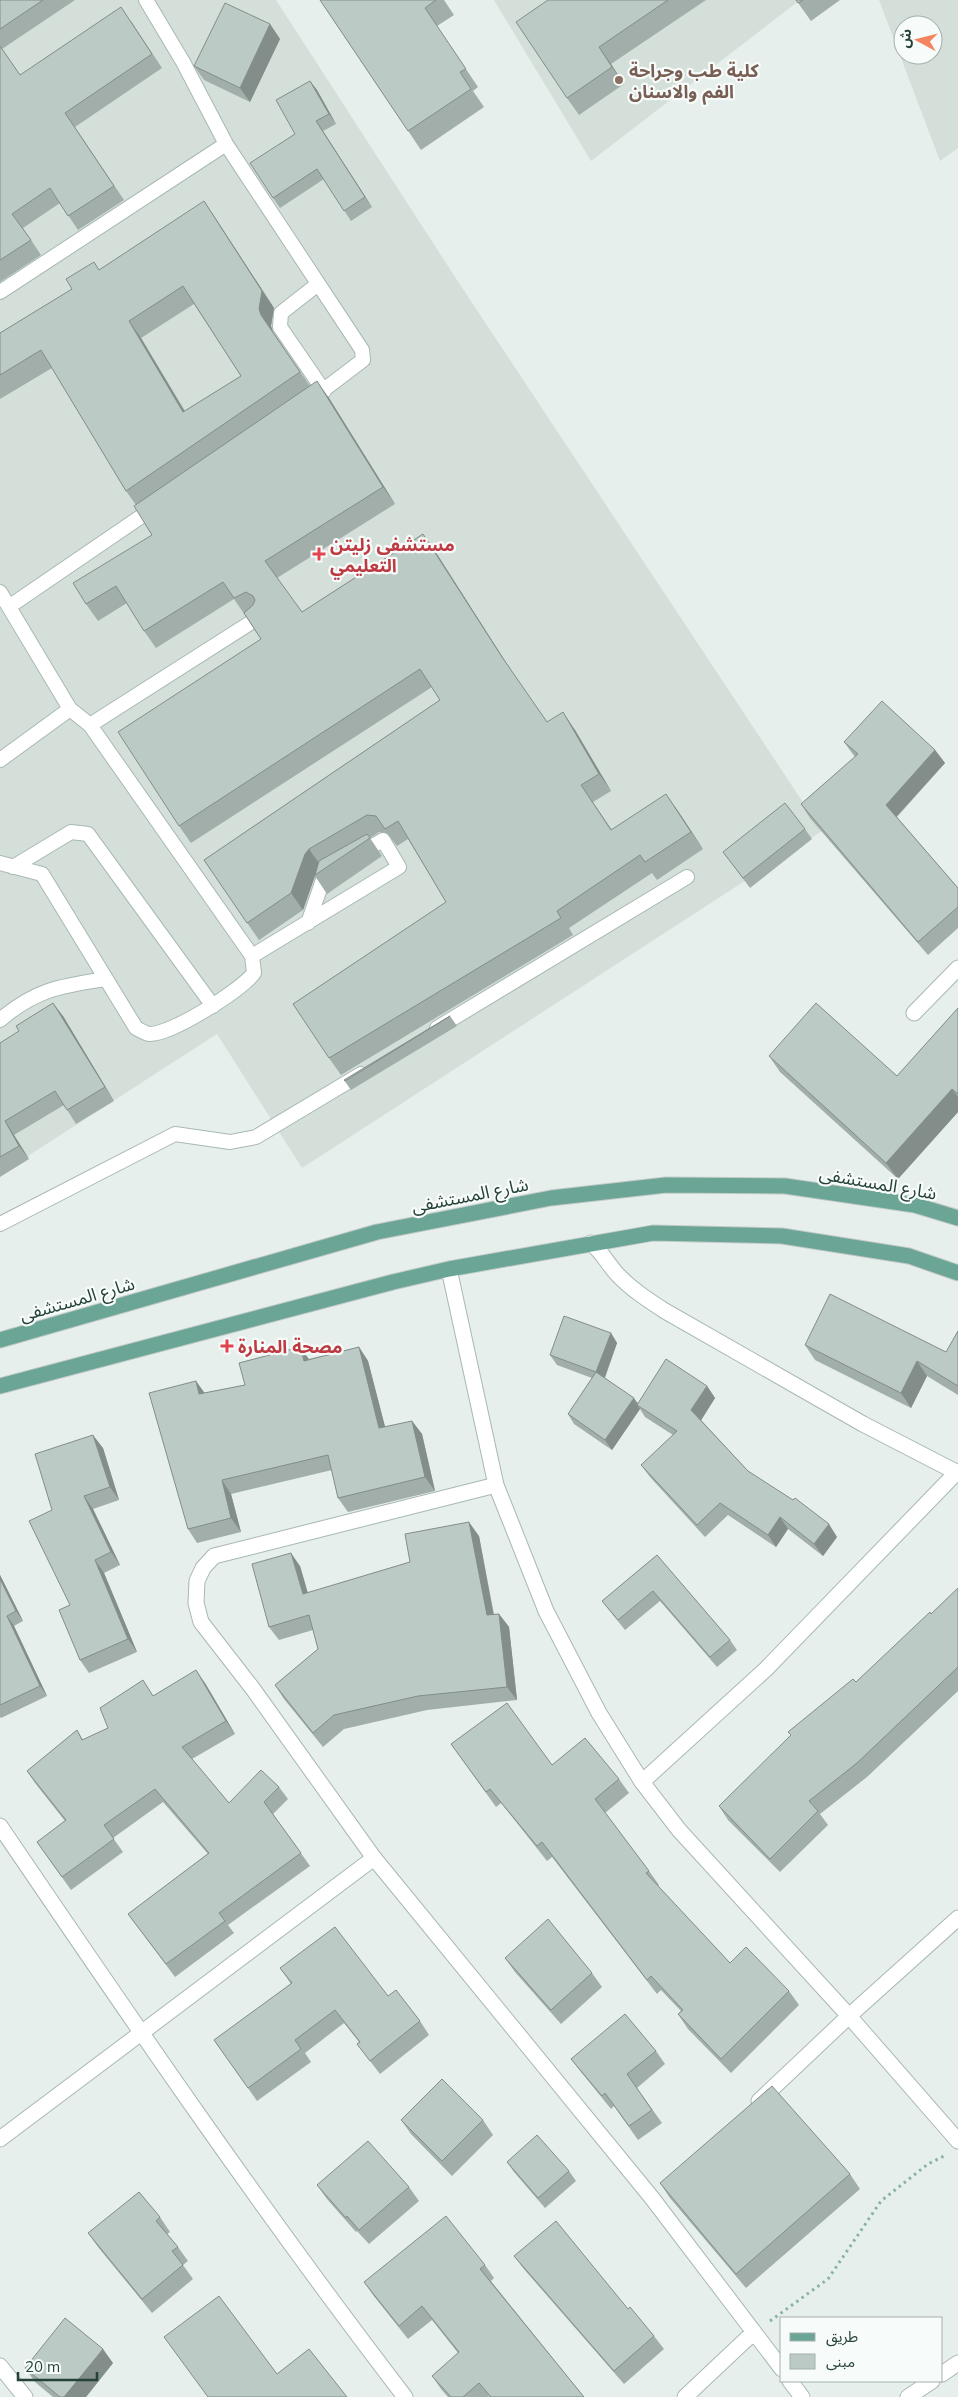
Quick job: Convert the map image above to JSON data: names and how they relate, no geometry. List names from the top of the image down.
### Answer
{
  "streets": {
    "main road": ["شارع المستشفى"]
  },
  "places": {
    "other": ["كلية طب وجراحة الفم والاسنان"],
    "health": ["مستشفى زليتن التعليمي", "مصحة المنارة"]
  },
  "legend": ["طريق", "مبنى"],
  "scale_bar": "20 m",
  "north": "left"
}
